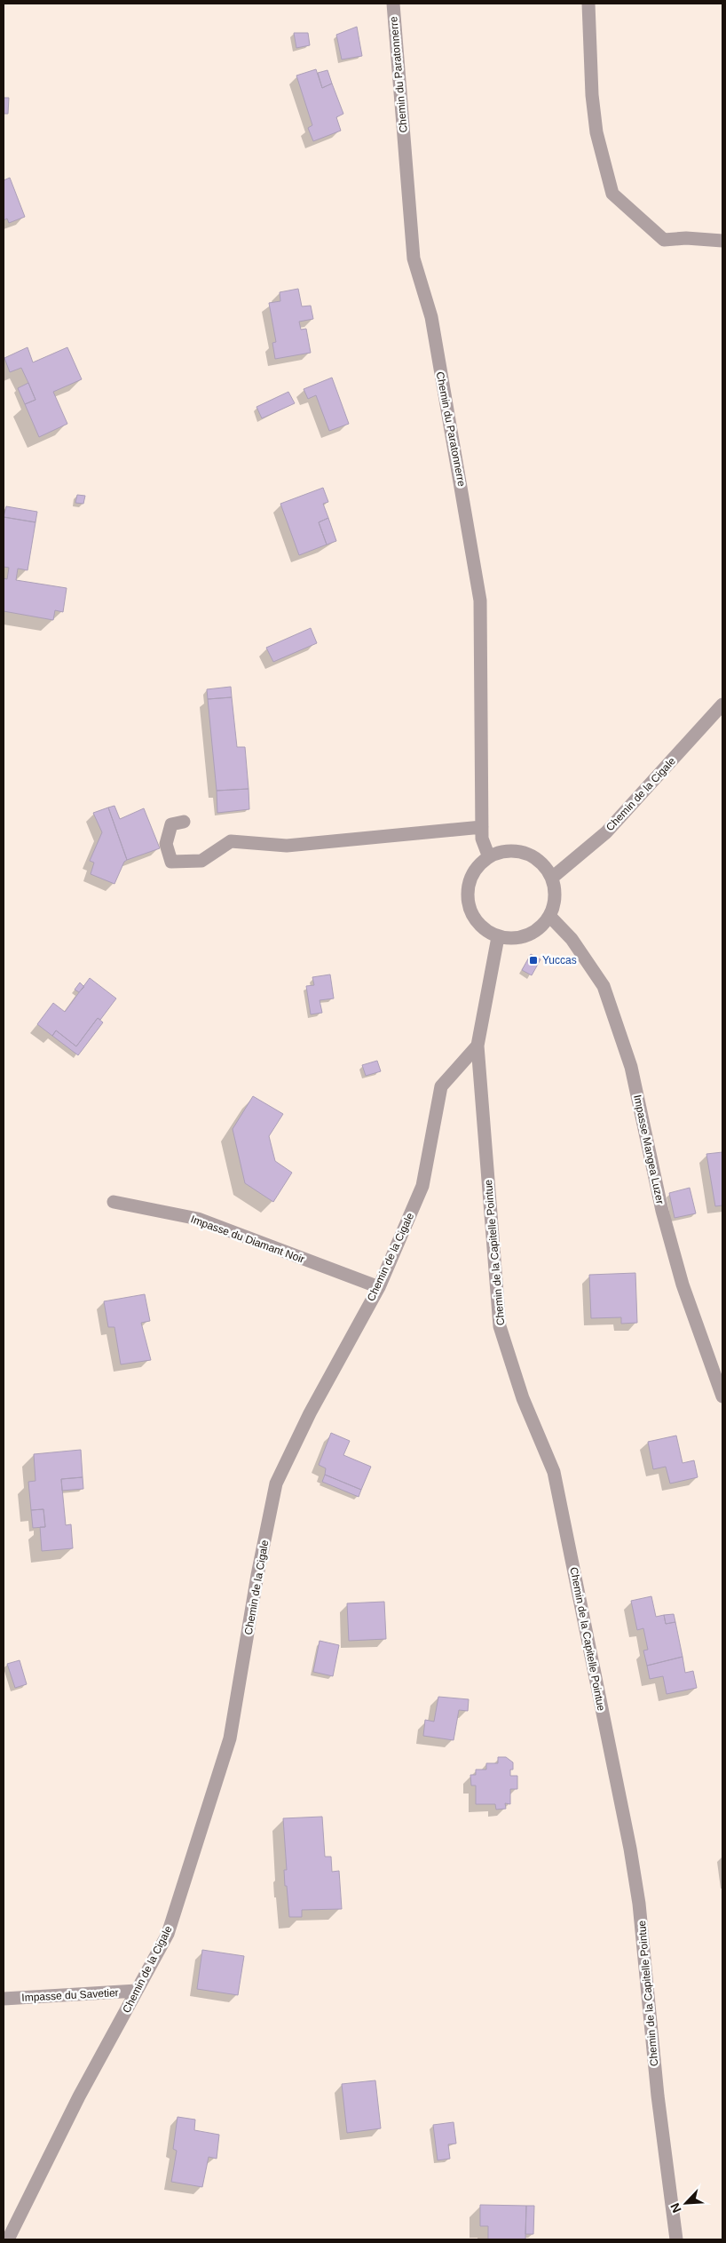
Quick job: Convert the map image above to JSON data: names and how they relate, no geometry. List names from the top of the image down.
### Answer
{
  "streets": {
    "street": [
      "Chemin du Paratonnerre",
      "Chemin de la Cigale",
      "Impasse Mangea Luzer",
      "Impasse du Diamant Noir",
      "Chemin de la Capitelle Pointue",
      "Impasse du Savetier"
    ]
  },
  "crossings": [
    ["Chemin du Paratonnerre", "Chemin de la Cigale"],
    ["Chemin du Paratonnerre", "Impasse Mangea Luzer"],
    ["Chemin de la Cigale", "Impasse Mangea Luzer"],
    ["Chemin de la Cigale", "Impasse du Diamant Noir"],
    ["Chemin de la Cigale", "Chemin de la Capitelle Pointue"],
    ["Chemin de la Cigale", "Impasse du Savetier"]
  ],
  "places": {
    "transit": ["Yuccas"]
  },
  "north": "bottom left"
}
